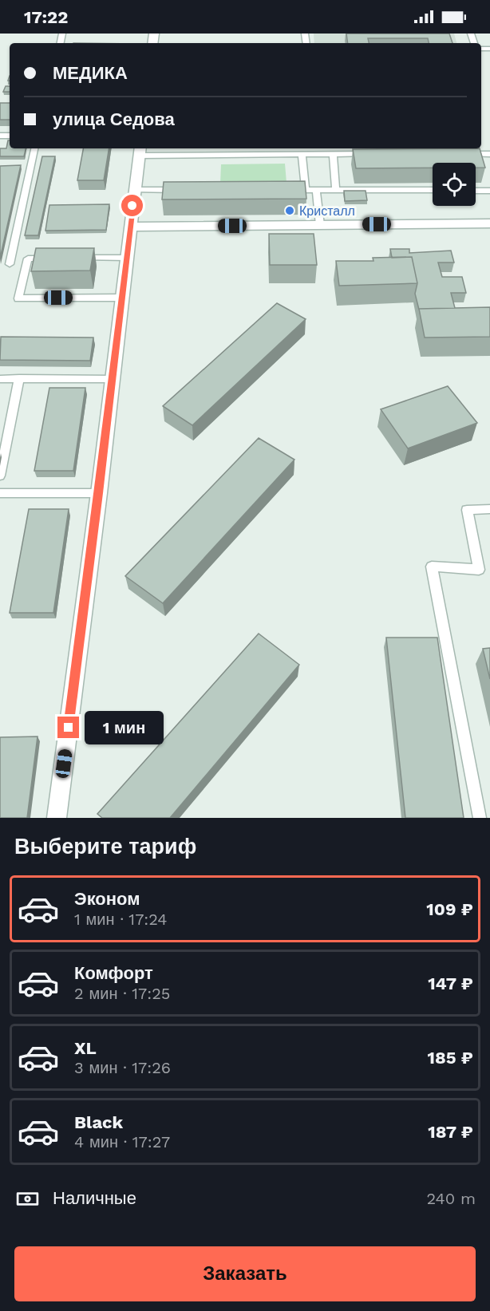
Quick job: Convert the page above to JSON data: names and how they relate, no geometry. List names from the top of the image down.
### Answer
{
  "places": ["Кристалл"],
  "page": {
    "status": "17:22",
    "banner": ["МЕДИКА", "улица Седова"],
    "bubble": "1 мин",
    "heading": "Выберите тариф",
    "list": [
      {
        "name": "Эконом",
        "note": "1 мин · 17:24",
        "value": "109 ₽"
      },
      {
        "name": "Комфорт",
        "note": "2 мин · 17:25",
        "value": "147 ₽"
      },
      {
        "name": "XL",
        "note": "3 мин · 17:26",
        "value": "185 ₽"
      },
      {
        "name": "Black",
        "note": "4 мин · 17:27",
        "value": "187 ₽"
      }
    ],
    "pay": ["Наличные", "240 m"],
    "buttons": "Заказать"
  }
}
